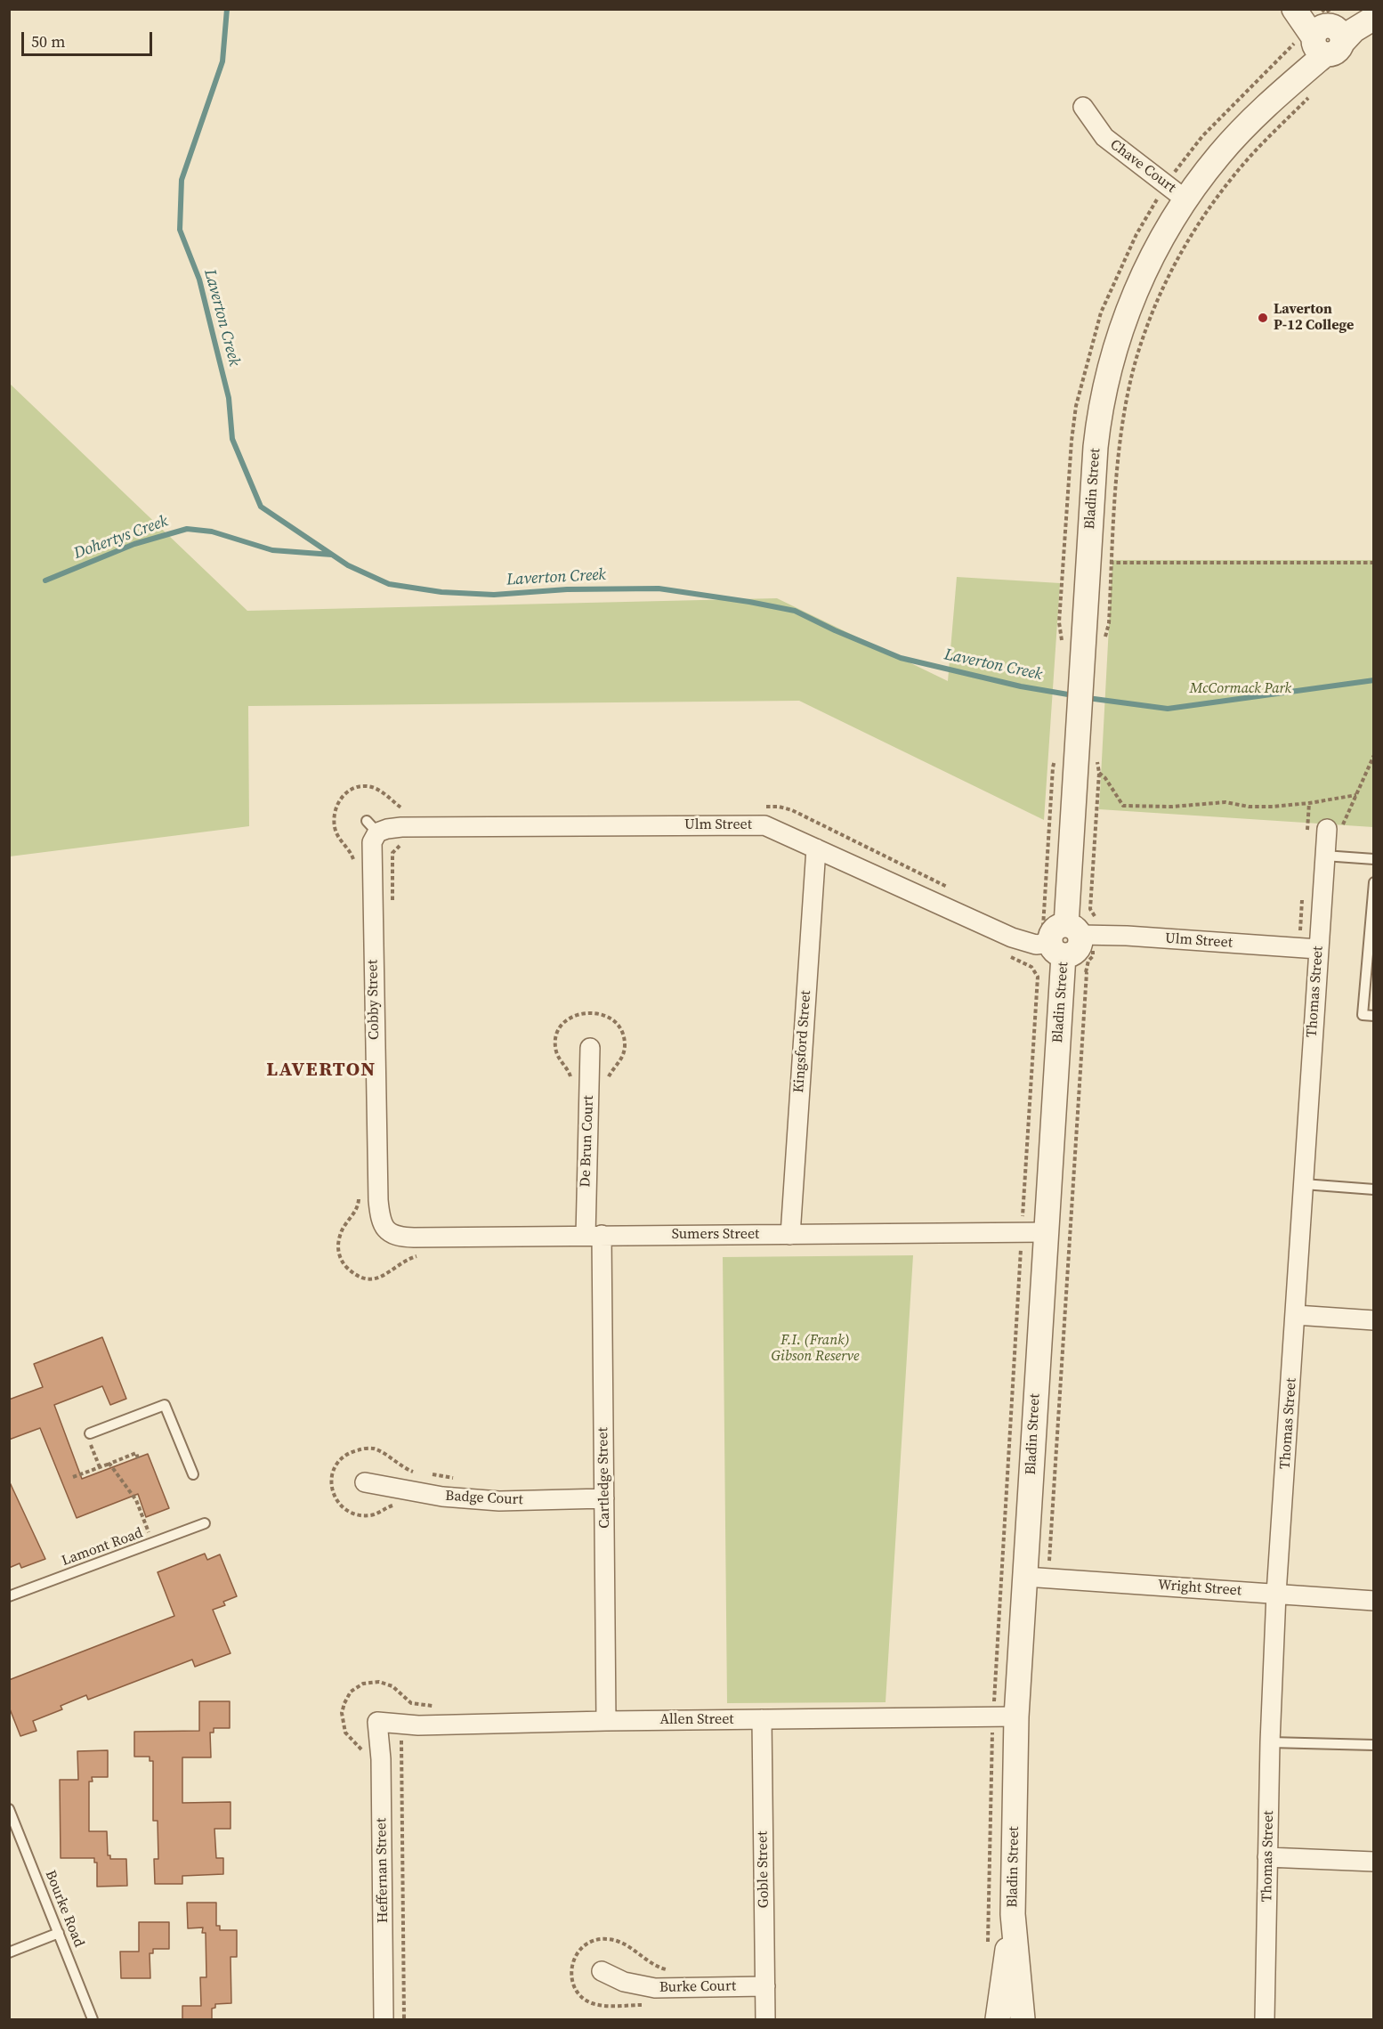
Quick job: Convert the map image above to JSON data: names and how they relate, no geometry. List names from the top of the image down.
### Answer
{
  "streets": {
    "street": [
      "Chave Court",
      "Bladin Street",
      "Ulm Street",
      "Thomas Street",
      "Cobby Street",
      "Kingsford Street",
      "De Brun Court",
      "Sumers Street",
      "Cartledge Street",
      "Badge Court",
      "Wright Street",
      "Allen Street",
      "Goble Street",
      "Heffernan Street",
      "Burke Court"
    ],
    "lane": ["Lamont Road", "Bourke Road"]
  },
  "crossings": [
    ["Chave Court", "Bladin Street"],
    ["Bladin Street", "Ulm Street"],
    ["Bladin Street", "Sumers Street"],
    ["Bladin Street", "Wright Street"],
    ["Bladin Street", "Allen Street"],
    ["Ulm Street", "Thomas Street"],
    ["Ulm Street", "Cobby Street"],
    ["Ulm Street", "Kingsford Street"],
    ["Thomas Street", "Wright Street"],
    ["Cobby Street", "Sumers Street"],
    ["Kingsford Street", "Sumers Street"],
    ["De Brun Court", "Sumers Street"],
    ["De Brun Court", "Cartledge Street"],
    ["Sumers Street", "Cartledge Street"],
    ["Cartledge Street", "Badge Court"],
    ["Cartledge Street", "Allen Street"],
    ["Allen Street", "Goble Street"],
    ["Allen Street", "Heffernan Street"],
    ["Goble Street", "Burke Court"]
  ],
  "districts": ["LAVERTON"],
  "water": ["Laverton Creek", "Dohertys Creek"],
  "parks": ["McCormack Park", "F.I. (Frank) Gibson Reserve"],
  "places": ["Laverton P-12 College"],
  "scale_bar": "50 m"
}
